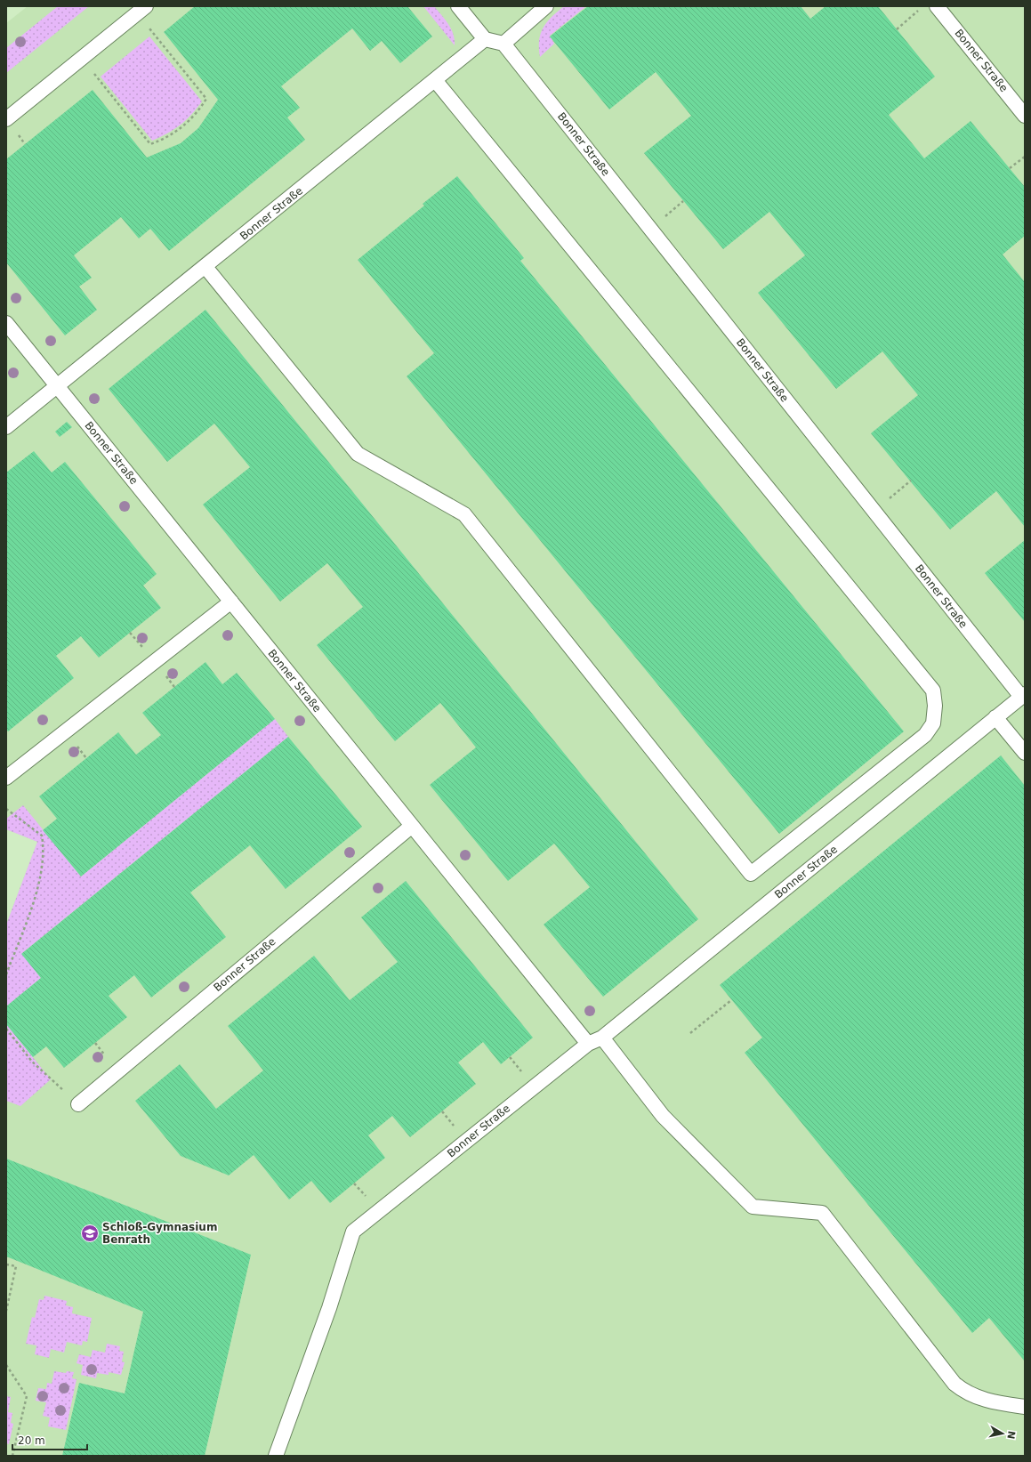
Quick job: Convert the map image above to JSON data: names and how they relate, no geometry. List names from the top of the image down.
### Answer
{
  "streets": {
    "lane": ["Bonner Straße"]
  },
  "places": {
    "school or university": ["Schloß-Gymnasium Benrath"]
  },
  "scale_bar": "20 m",
  "north": "right"
}
